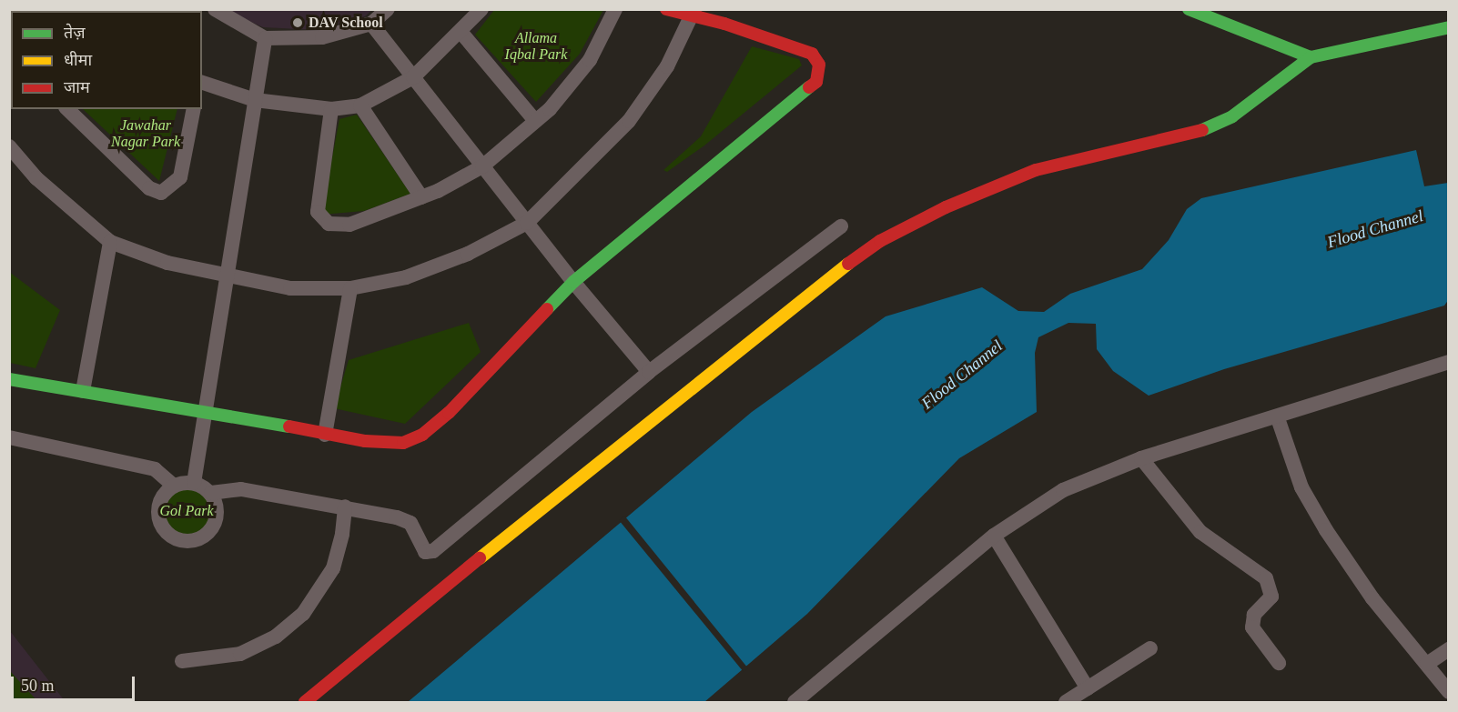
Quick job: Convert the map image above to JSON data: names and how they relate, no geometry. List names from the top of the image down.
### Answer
{
  "water": ["Flood Channel"],
  "parks": ["Allama Iqbal Park", "Jawahar Nagar Park", "Gol Park"],
  "places": ["DAV School"],
  "legend": ["तेज़", "धीमा", "जाम"],
  "scale_bar": "50 m"
}
